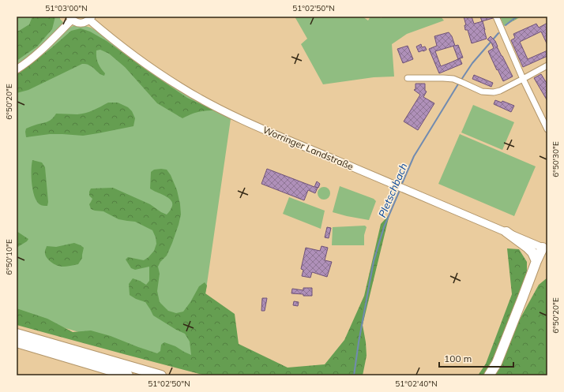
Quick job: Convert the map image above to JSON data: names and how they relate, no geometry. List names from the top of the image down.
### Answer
{
  "streets": {
    "main road": ["Worringer Landstraße"]
  },
  "water": ["Pletschbach"],
  "scale_bar": "100 m",
  "coordinates": [
    "51°03'00\"N",
    "51°02'50\"N",
    "6°50'20\"E",
    "6°50'30\"E",
    "6°50'10\"E",
    "51°02'40\"N"
  ]
}
